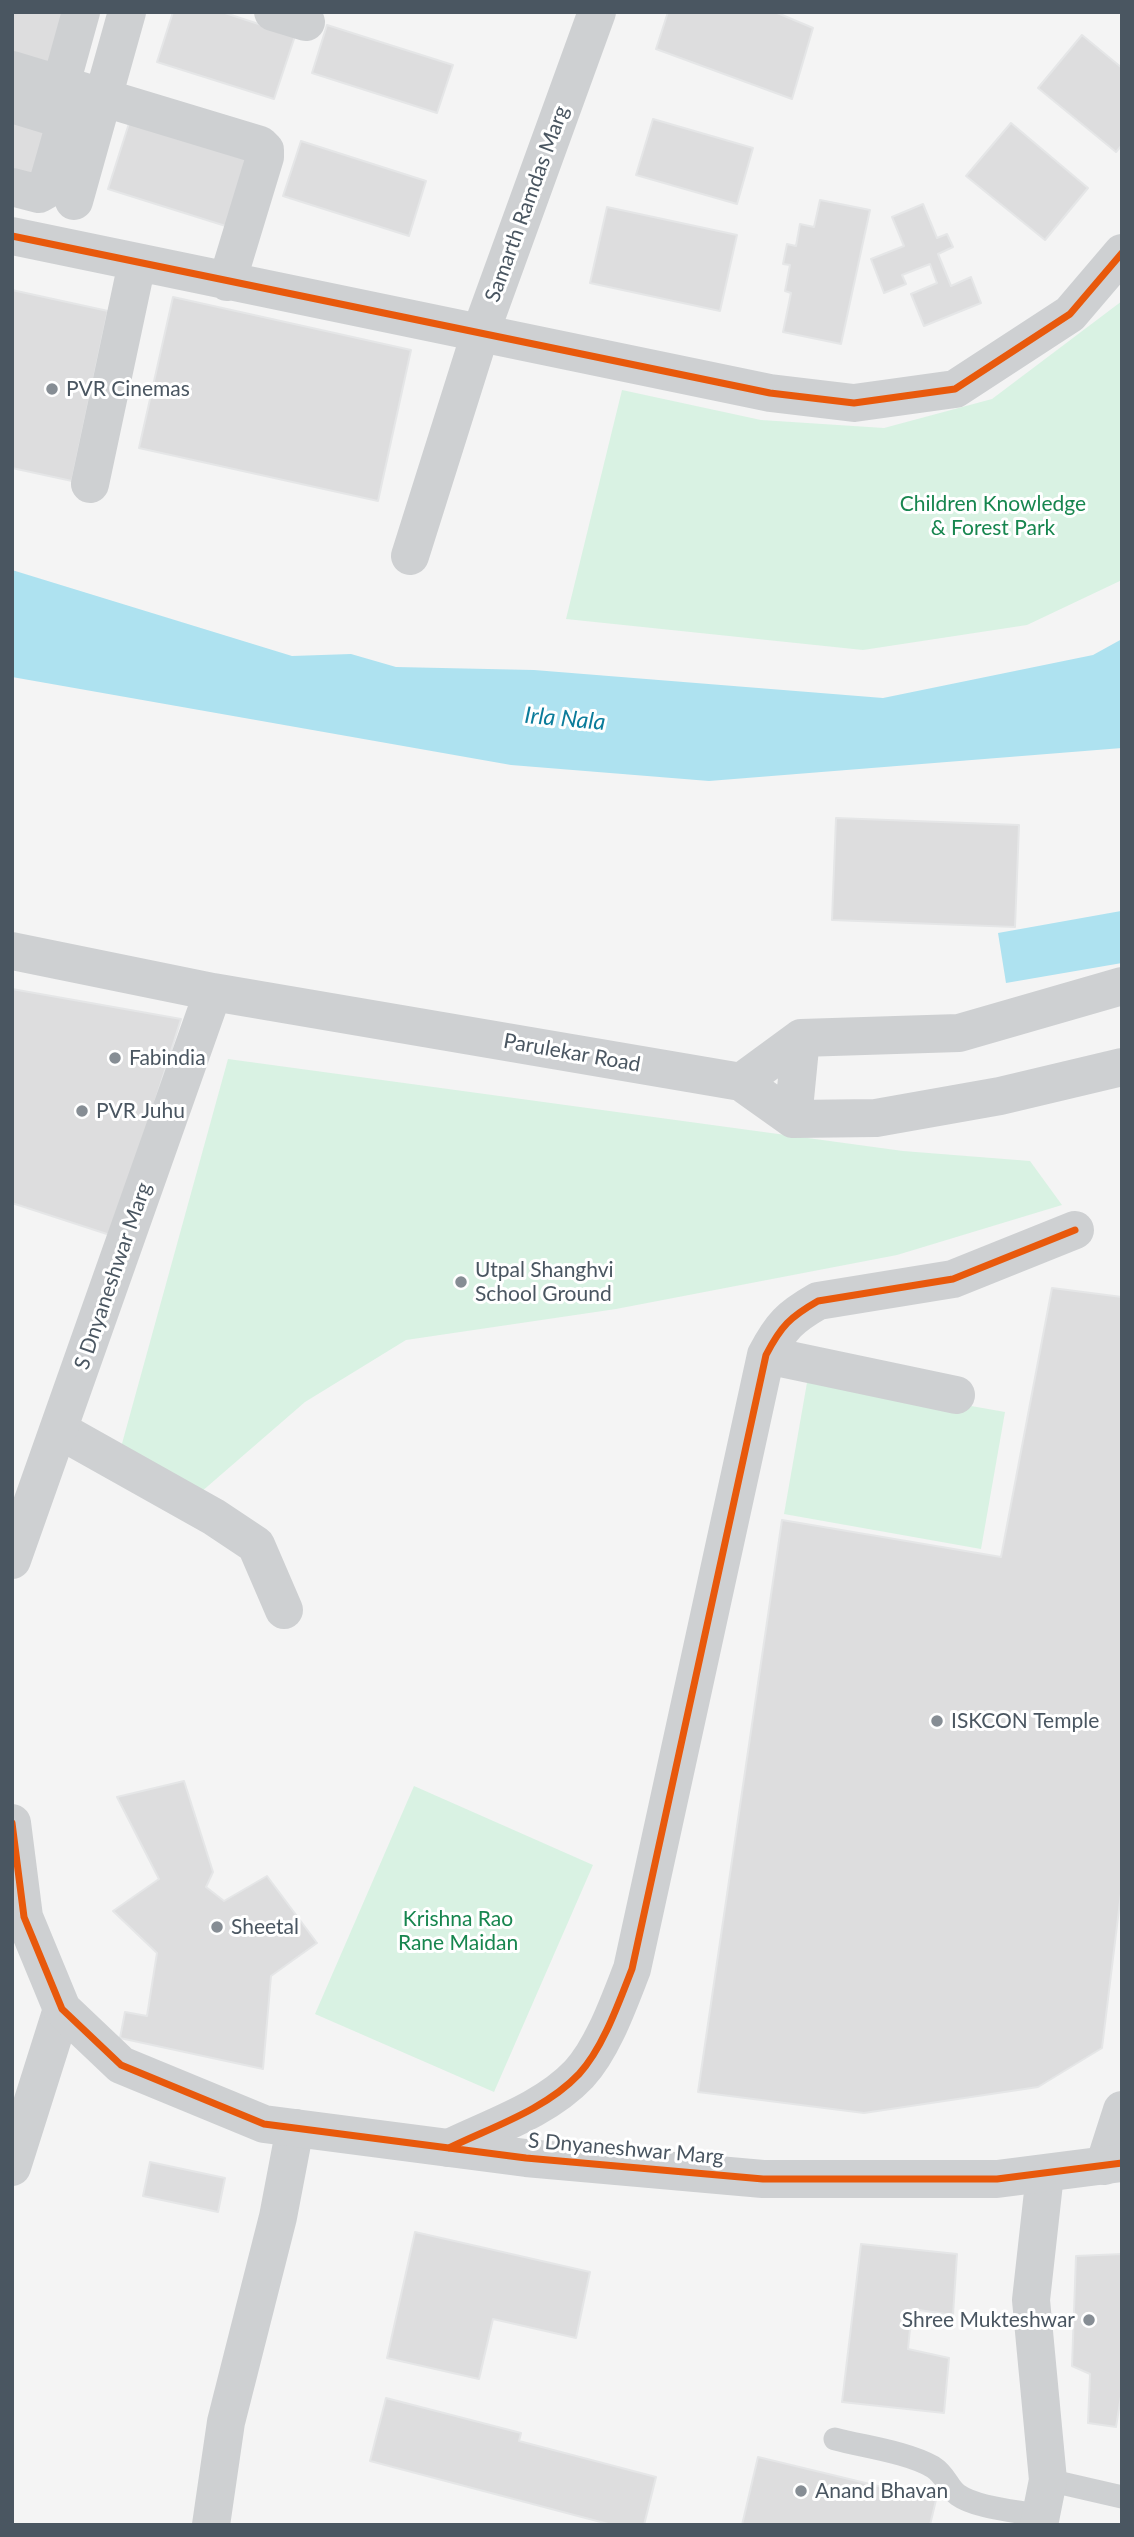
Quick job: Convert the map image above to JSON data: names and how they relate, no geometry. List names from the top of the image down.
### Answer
{
  "streets": {
    "street": ["Samarth Ramdas Marg", "Parulekar Road", "S Dnyaneshwar Marg"]
  },
  "crossings": [
    ["Parulekar Road", "S Dnyaneshwar Marg"]
  ],
  "water": ["Irla Nala"],
  "parks": ["Children Knowledge & Forest Park", "Krishna Rao Rane Maidan"],
  "places": [
    "PVR Cinemas",
    "Fabindia",
    "PVR Juhu",
    "Utpal Shanghvi School Ground",
    "ISKCON Temple",
    "Sheetal",
    "Shree Mukteshwar",
    "Anand Bhavan"
  ]
}
